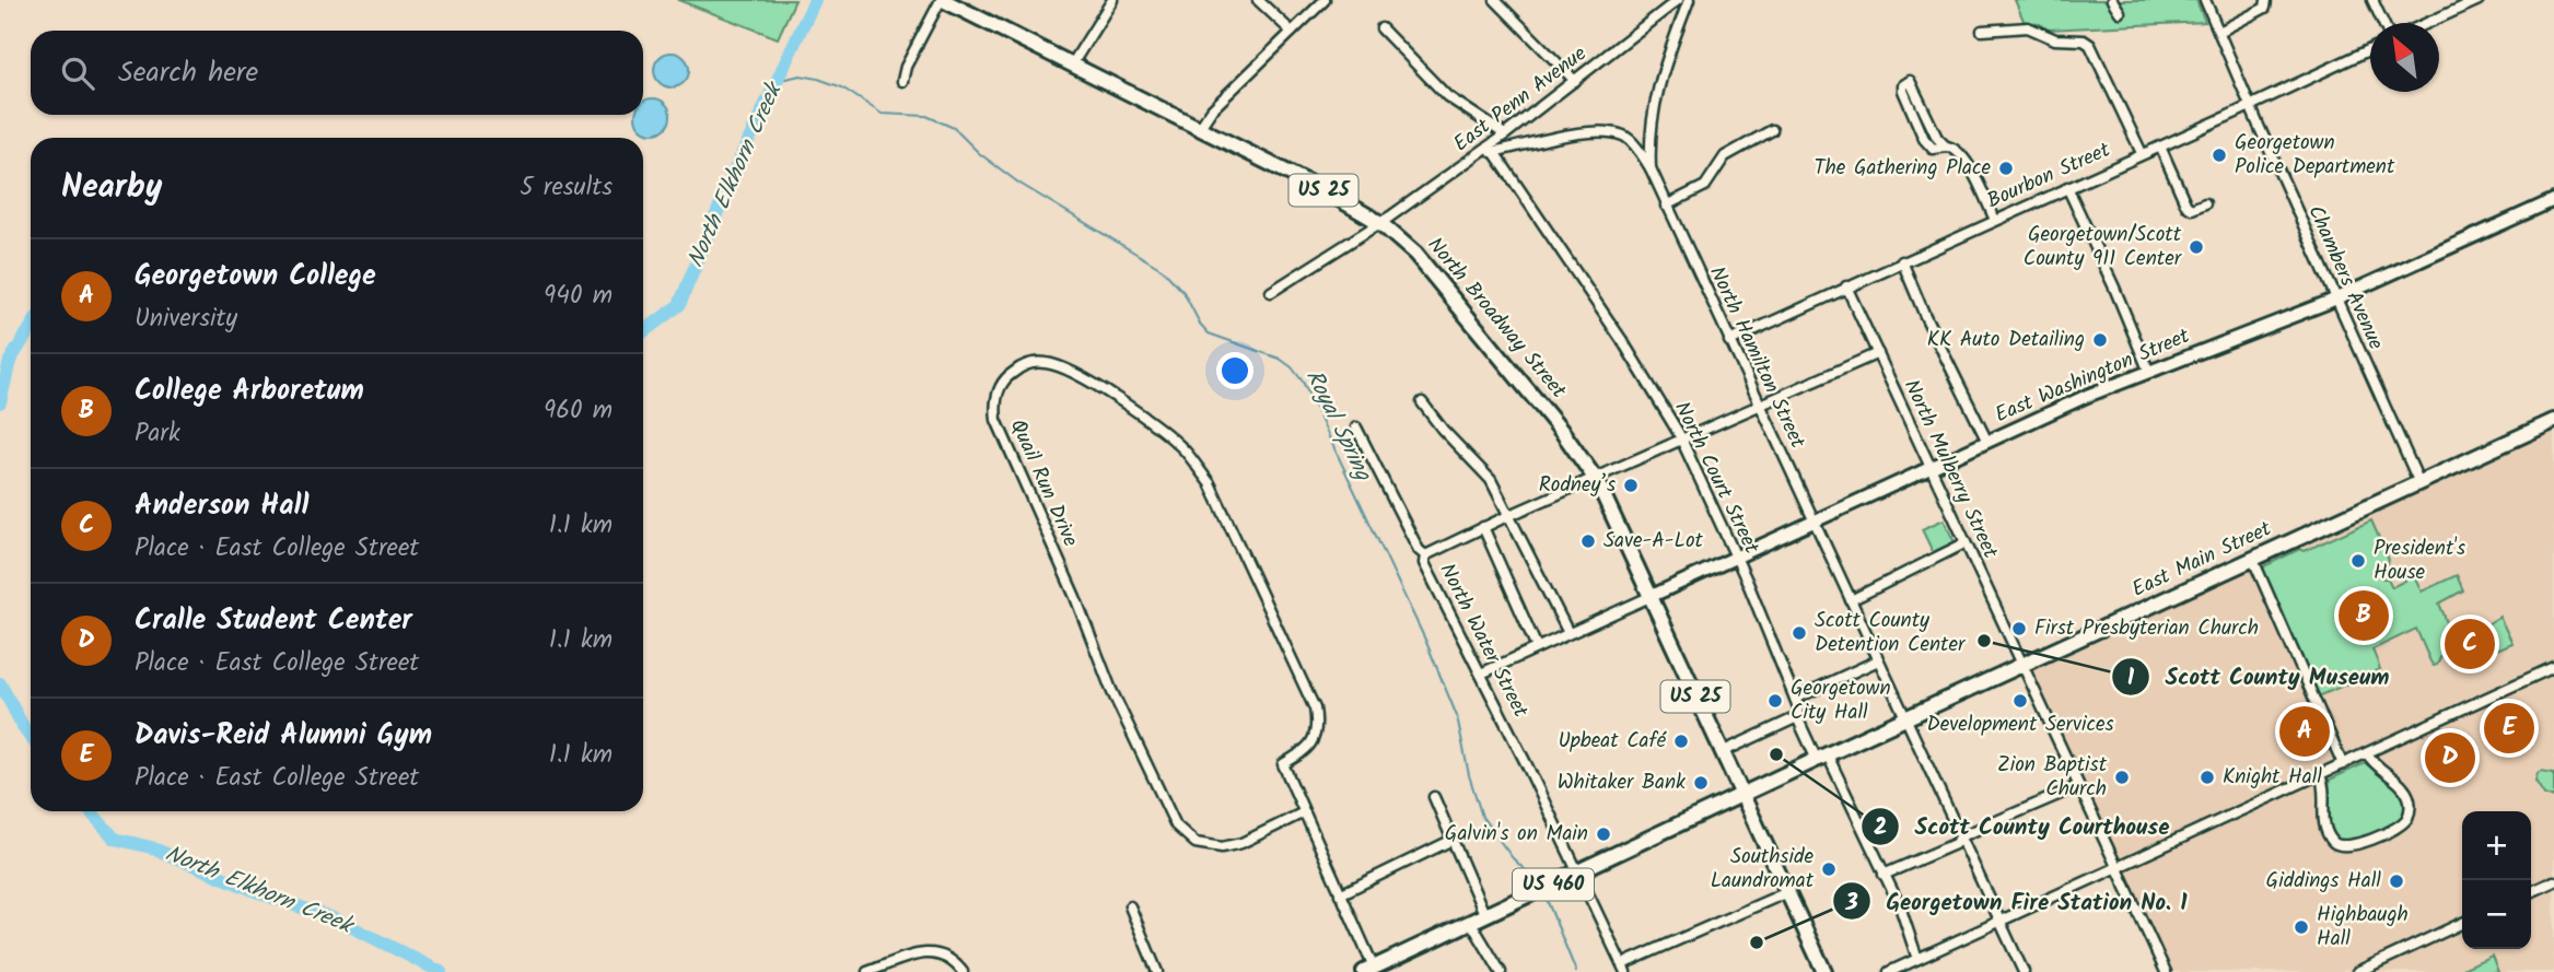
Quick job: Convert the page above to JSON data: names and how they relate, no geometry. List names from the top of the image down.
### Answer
{
  "streets": {
    "main road": [
      "US 25",
      "North Broadway Street",
      "East Main Street",
      "US 460"
    ],
    "street": [
      "East Penn Avenue",
      "Bourbon Street",
      "Chambers Avenue",
      "North Hamilton Street",
      "East Washington Street",
      "North Mulberry Street",
      "North Court Street",
      "Quail Run Drive",
      "North Water Street"
    ]
  },
  "crossings": [
    ["East Penn Avenue", "North Broadway Street"],
    ["Bourbon Street", "Chambers Avenue"],
    ["Bourbon Street", "North Hamilton Street"],
    ["Bourbon Street", "North Mulberry Street"],
    ["US 25", "North Broadway Street"],
    ["US 25", "East Washington Street"],
    ["US 25", "East Main Street"],
    ["US 25", "US 460"],
    ["Chambers Avenue", "East Washington Street"],
    ["Chambers Avenue", "East Main Street"],
    ["North Broadway Street", "East Washington Street"],
    ["North Hamilton Street", "East Washington Street"],
    ["North Hamilton Street", "East Main Street"],
    ["East Washington Street", "North Mulberry Street"],
    ["East Washington Street", "North Court Street"],
    ["North Mulberry Street", "East Main Street"],
    ["North Court Street", "East Main Street"],
    ["East Main Street", "US 460"],
    ["North Water Street", "US 460"]
  ],
  "water": ["North Elkhorn Creek", "Royal Spring"],
  "places": [
    "Georgetown Police Department",
    "The Gathering Place",
    "Georgetown/Scott County 911 Center",
    "KK Auto Detailing",
    "Rodney’s",
    "Save-A-Lot",
    "President's House",
    "First Presbyterian Church",
    "Scott County Detention Center",
    "Scott County Museum",
    "Georgetown City Hall",
    "Development Services",
    "Upbeat Café",
    "Scott County Courthouse",
    "Zion Baptist Church",
    "Knight Hall",
    "Whitaker Bank",
    "Galvin's on Main",
    "Southside Laundromat",
    "Giddings Hall",
    "Highbaugh Hall",
    "Georgetown Fire Station No. 1"
  ],
  "north": "top left",
  "page": {
    "search": "Search here",
    "heading": ["Nearby", "5 results"],
    "list": [
      {
        "mark": "A",
        "name": "Georgetown College",
        "note": "University",
        "value": "940 m"
      },
      {
        "mark": "B",
        "name": "College Arboretum",
        "note": "Park",
        "value": "960 m"
      },
      {
        "mark": "C",
        "name": "Anderson Hall",
        "note": "Place · East College Street",
        "value": "1.1 km"
      },
      {
        "mark": "D",
        "name": "Cralle Student Center",
        "note": "Place · East College Street",
        "value": "1.1 km"
      },
      {
        "mark": "E",
        "name": "Davis-Reid Alumni Gym",
        "note": "Place · East College Street",
        "value": "1.1 km"
      }
    ],
    "pins": [
      "B",
      "C",
      "E",
      "A",
      "D"
    ],
    "map_buttons": ["+", "−"]
  }
}
